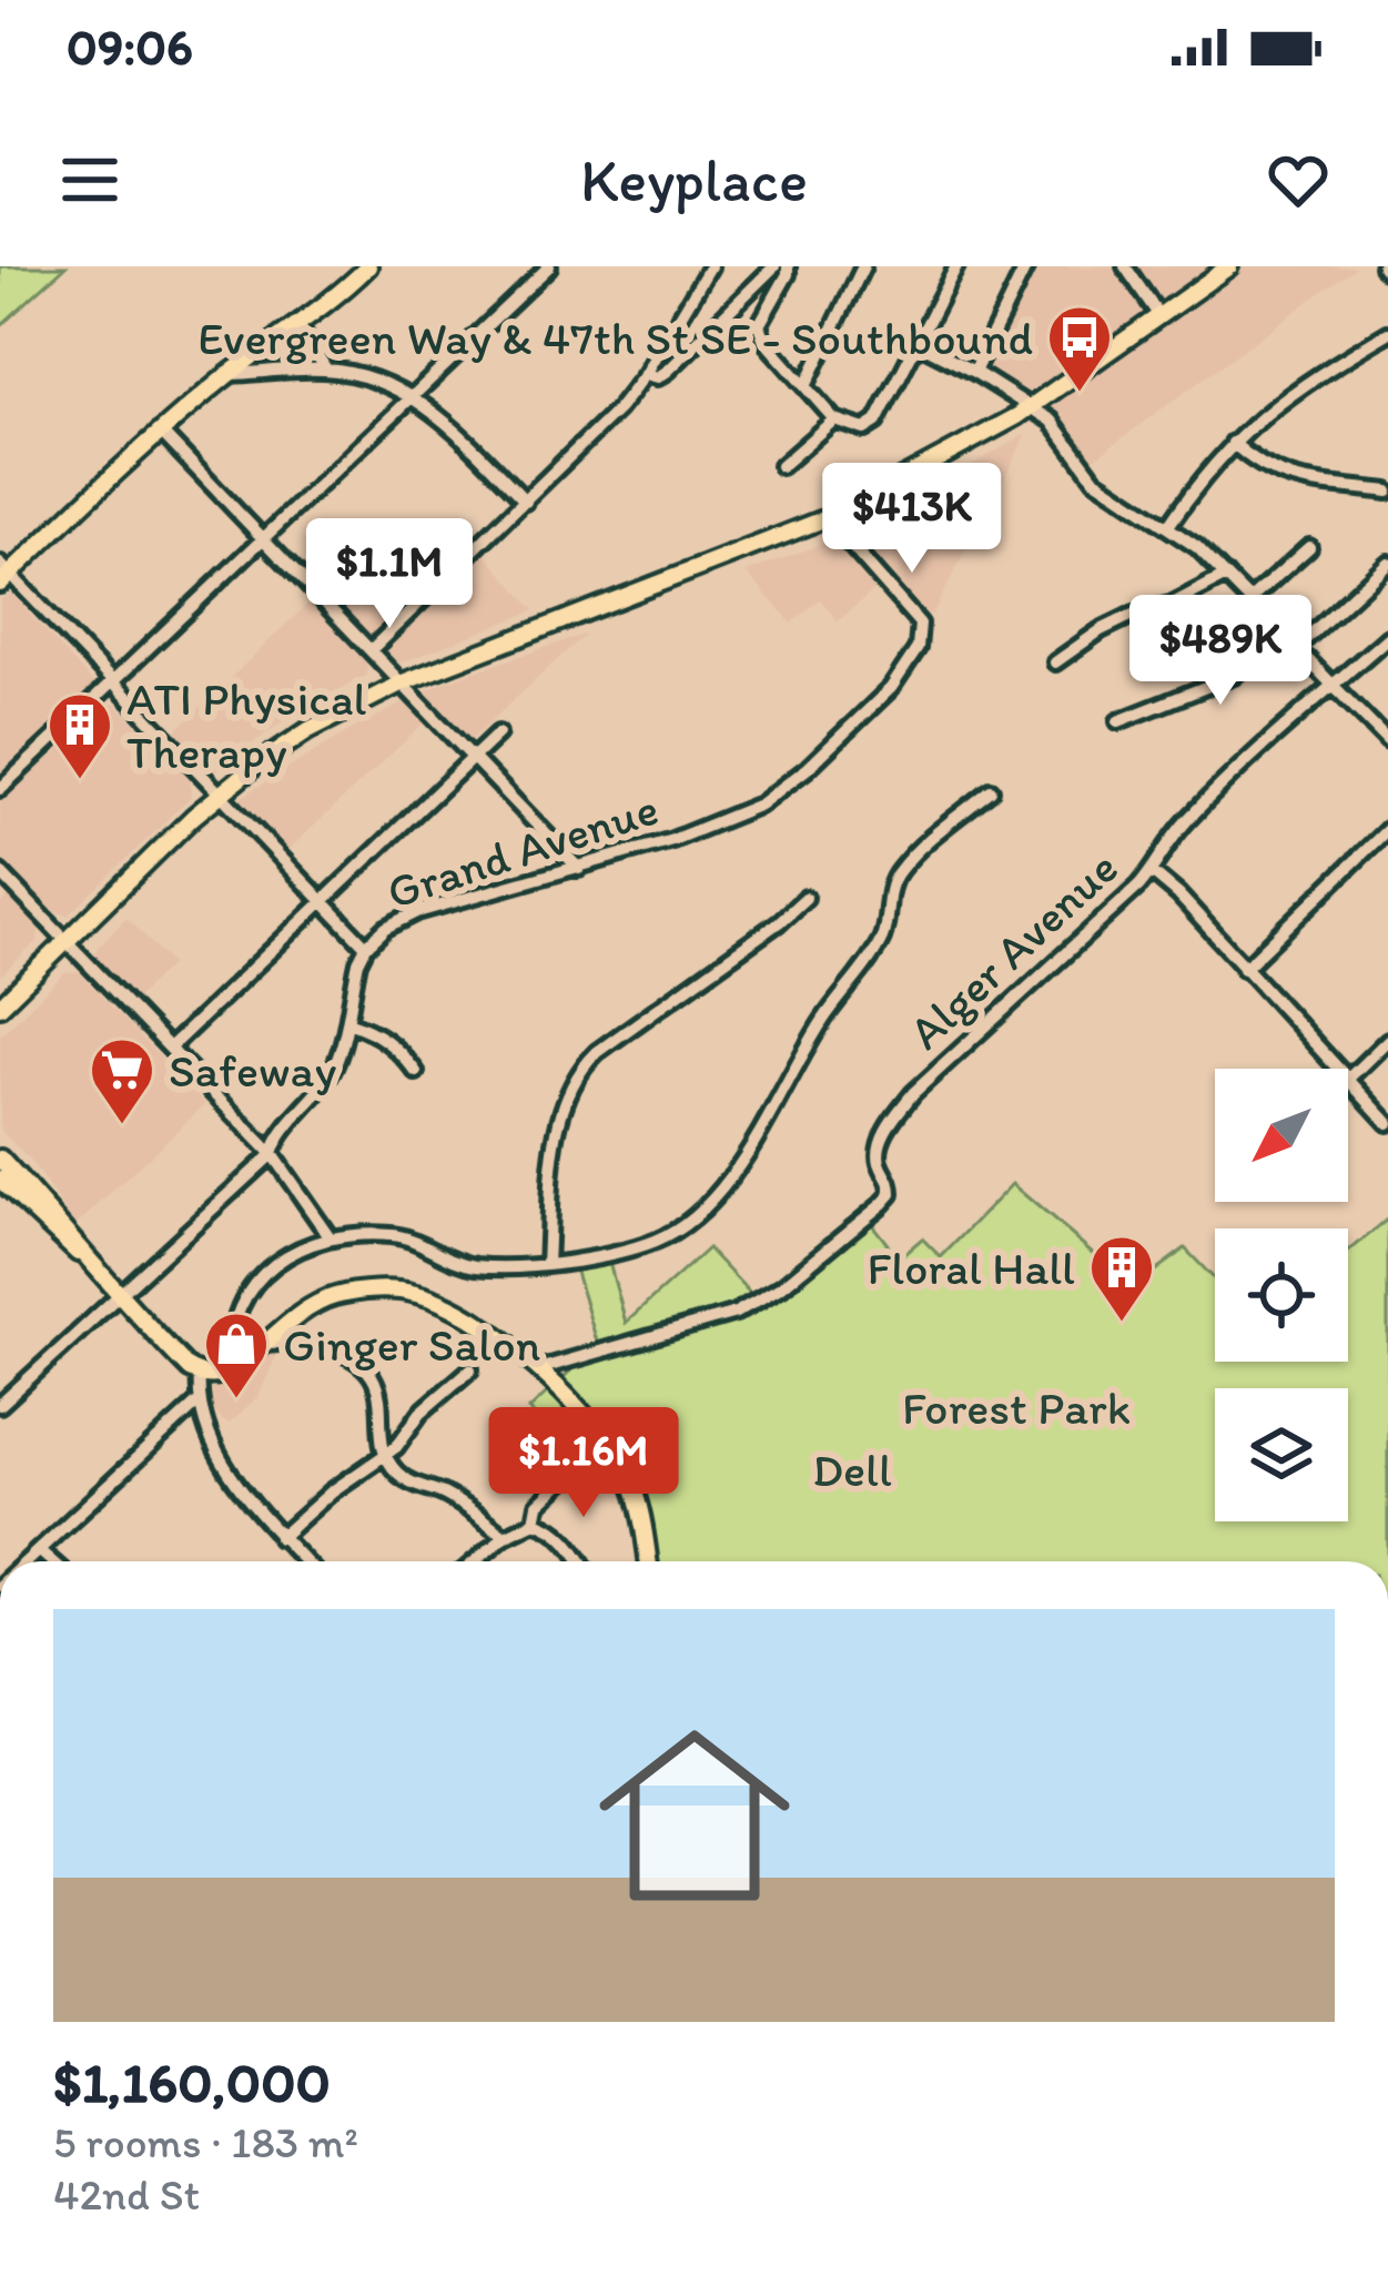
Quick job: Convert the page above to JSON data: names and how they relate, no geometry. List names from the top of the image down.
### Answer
{
  "streets": {
    "street": ["Grand Avenue", "Alger Avenue"]
  },
  "parks": ["Forest Park", "Dell"],
  "places": {
    "bus stop": ["Evergreen Way & 47th St SE - Southbound"],
    "building": ["ATI Physical Therapy", "Floral Hall"],
    "supermarket": ["Safeway"],
    "shop": ["Ginger Salon"]
  },
  "north": "bottom left",
  "page": {
    "status": "09:06",
    "header": "Keyplace",
    "price": [
      "$413K",
      "$1.1M",
      "$489K",
      "$1.16M"
    ],
    "list": [
      {
        "name": "$1,160,000",
        "note": "5 rooms · 183 m² · 42nd St"
      }
    ]
  }
}
